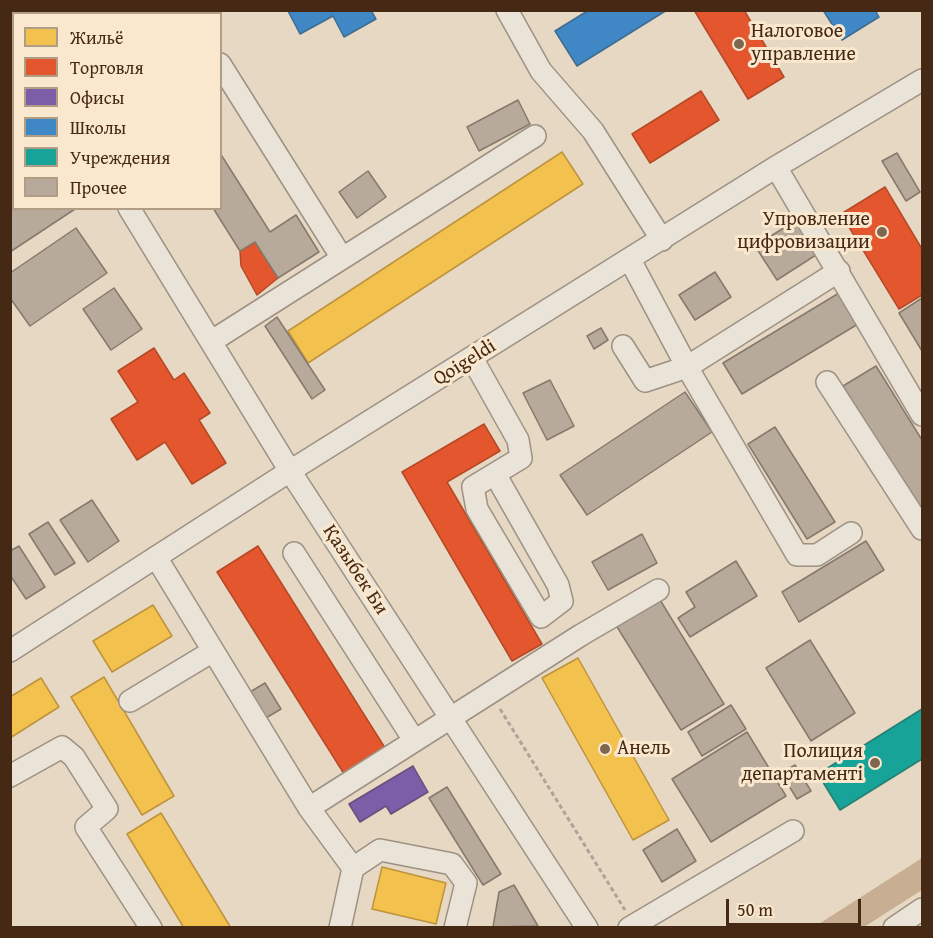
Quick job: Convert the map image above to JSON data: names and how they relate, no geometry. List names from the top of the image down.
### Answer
{
  "streets": {
    "street": ["Qoigeldi", "Қазыбек Би"]
  },
  "crossings": [
    ["Qoigeldi", "Қазыбек Би"]
  ],
  "places": [
    "Налоговое управление",
    "Упровление цифровизации",
    "Анель",
    "Полиция департаменті"
  ],
  "legend": [
    "Жильё",
    "Торговля",
    "Офисы",
    "Школы",
    "Учреждения",
    "Прочее"
  ],
  "scale_bar": "50 m"
}
